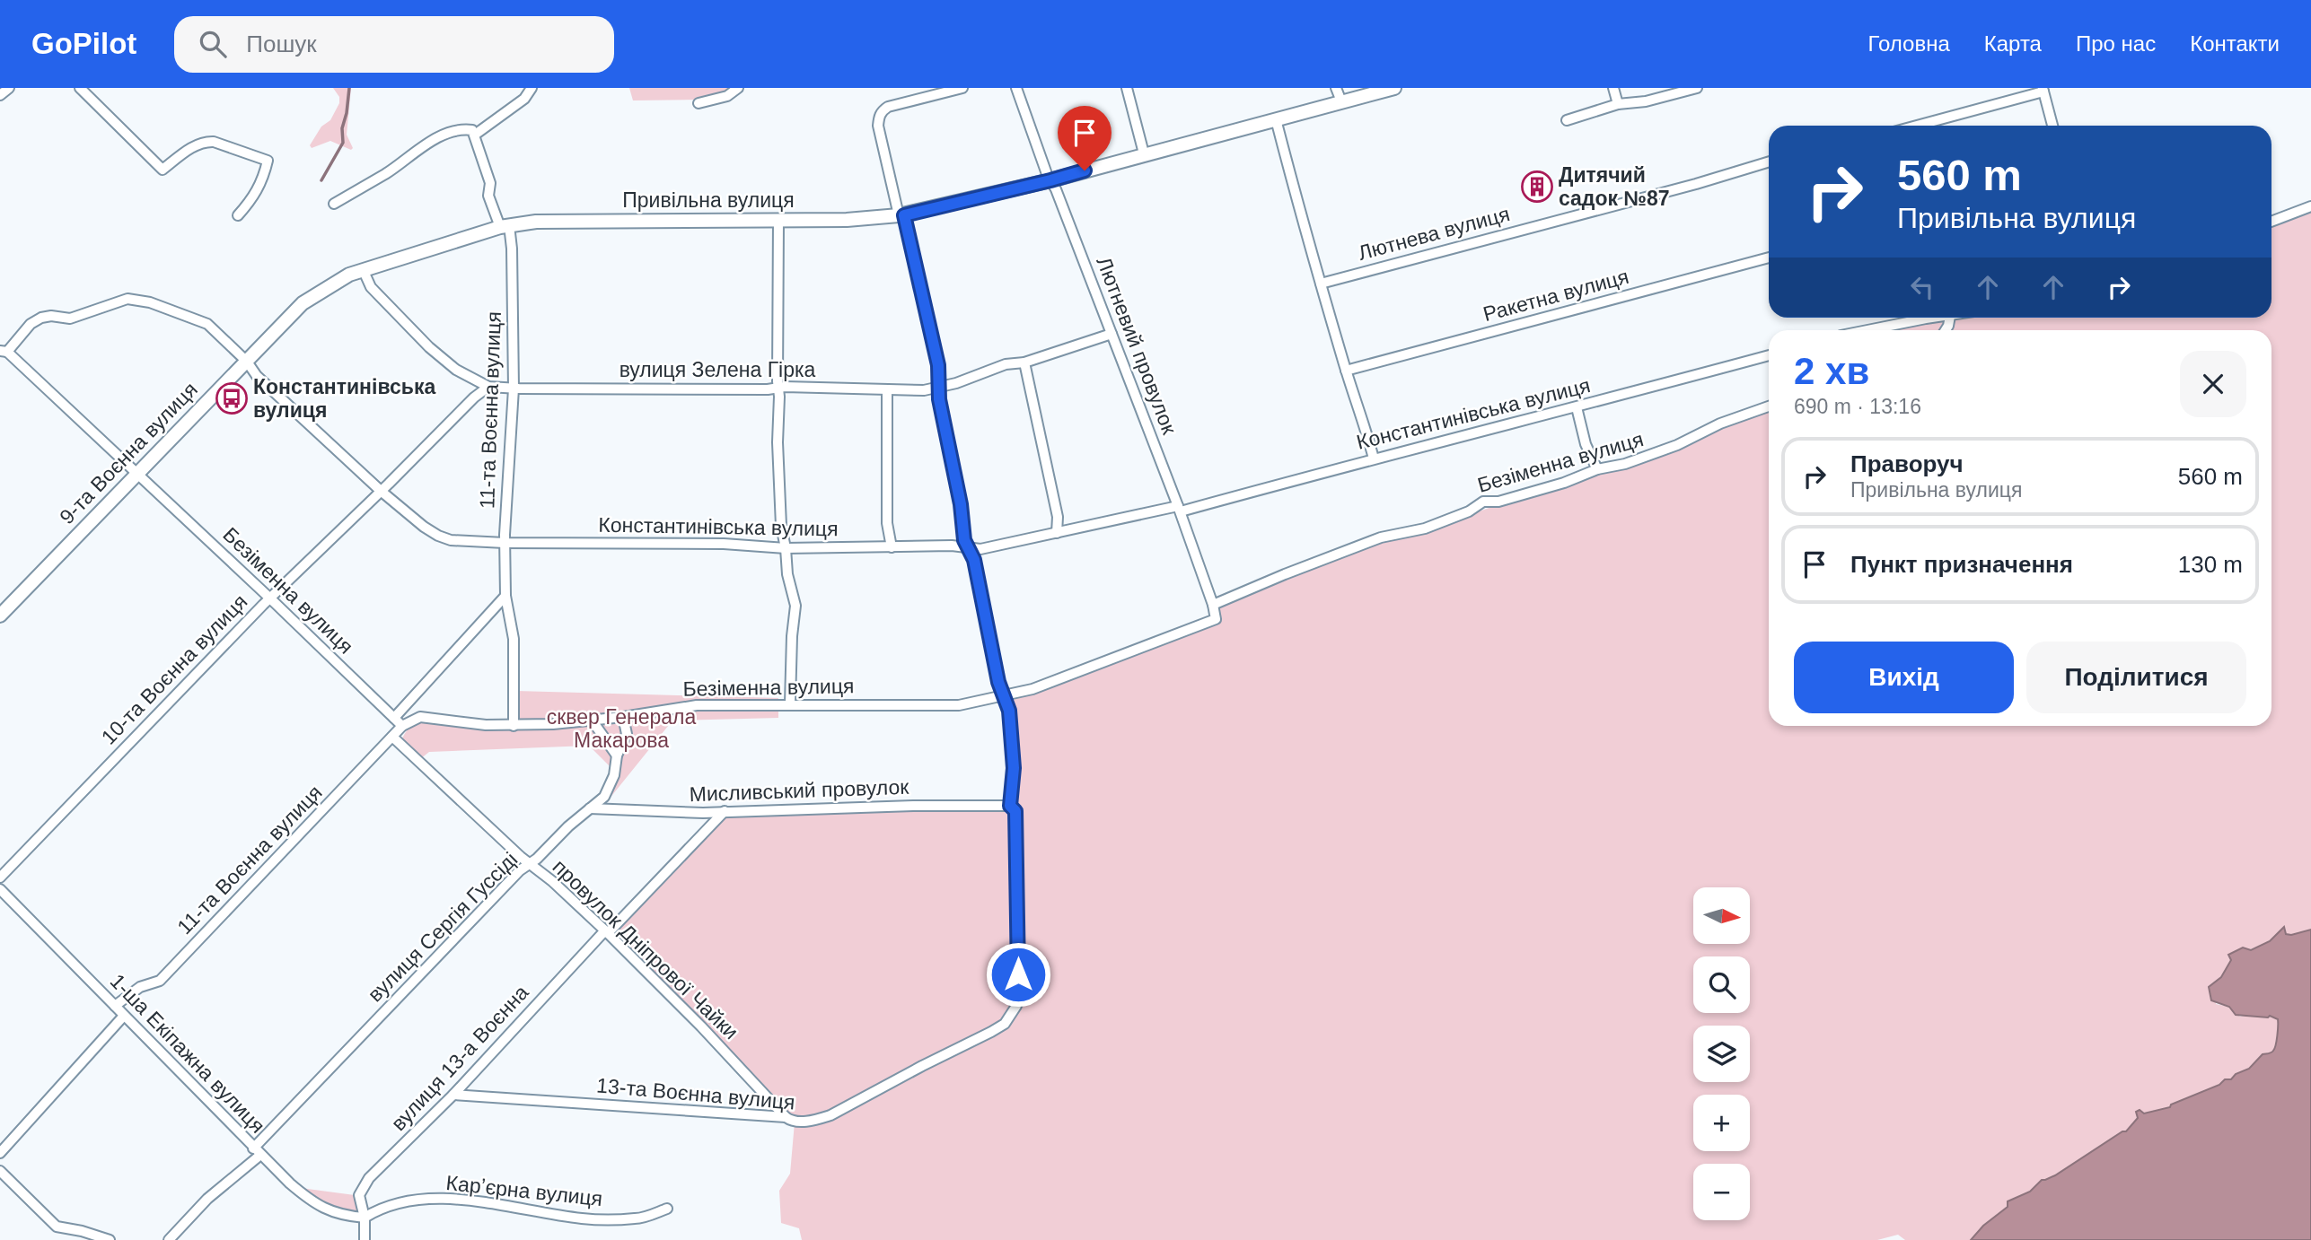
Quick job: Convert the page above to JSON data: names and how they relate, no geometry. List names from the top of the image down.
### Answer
{
  "streets": {
    "street": [
      "Привільна вулиця",
      "Лютнева вулиця",
      "Ракетна вулиця",
      "Лютневий провулок",
      "вулиця Зелена Гірка",
      "11-та Воєнна вулиця",
      "Константинівська вулиця",
      "9-та Воєнна вулиця",
      "Безіменна вулиця",
      "10-та Воєнна вулиця",
      "Мисливський провулок",
      "вулиця Сергія Гуссіді",
      "провулок Дніпрової Чайки",
      "1-ша Екіпажна вулиця",
      "вулиця 13-а Воєнна",
      "13-та Воєнна вулиця",
      "Карʼєрна вулиця"
    ]
  },
  "crossings": [
    ["Привільна вулиця", "Лютневий провулок"],
    ["Привільна вулиця", "вулиця Зелена Гірка"],
    ["Привільна вулиця", "11-та Воєнна вулиця"],
    ["Привільна вулиця", "9-та Воєнна вулиця"],
    ["Лютневий провулок", "вулиця Зелена Гірка"],
    ["Лютневий провулок", "Константинівська вулиця"],
    ["Лютневий провулок", "Безіменна вулиця"],
    ["вулиця Зелена Гірка", "11-та Воєнна вулиця"],
    ["вулиця Зелена Гірка", "10-та Воєнна вулиця"],
    ["11-та Воєнна вулиця", "Константинівська вулиця"],
    ["11-та Воєнна вулиця", "Безіменна вулиця"],
    ["11-та Воєнна вулиця", "провулок Дніпрової Чайки"],
    ["11-та Воєнна вулиця", "1-ша Екіпажна вулиця"],
    ["Константинівська вулиця", "9-та Воєнна вулиця"],
    ["Константинівська вулиця", "Безіменна вулиця"],
    ["Константинівська вулиця", "10-та Воєнна вулиця"],
    ["9-та Воєнна вулиця", "Безіменна вулиця"],
    ["Безіменна вулиця", "10-та Воєнна вулиця"],
    ["Безіменна вулиця", "вулиця Сергія Гуссіді"],
    ["Мисливський провулок", "вулиця Сергія Гуссіді"],
    ["Мисливський провулок", "вулиця 13-а Воєнна"],
    ["Мисливський провулок", "13-та Воєнна вулиця"],
    ["вулиця Сергія Гуссіді", "провулок Дніпрової Чайки"],
    ["вулиця Сергія Гуссіді", "1-ша Екіпажна вулиця"],
    ["провулок Дніпрової Чайки", "вулиця 13-а Воєнна"],
    ["провулок Дніпрової Чайки", "13-та Воєнна вулиця"],
    ["1-ша Екіпажна вулиця", "вулиця 13-а Воєнна"],
    ["1-ша Екіпажна вулиця", "Карʼєрна вулиця"],
    ["вулиця 13-а Воєнна", "13-та Воєнна вулиця"],
    ["вулиця 13-а Воєнна", "Карʼєрна вулиця"]
  ],
  "parks": ["сквер Генерала Макарова"],
  "places": {
    "building": ["Дитячий садок №87"],
    "bus stop": ["Константинівська вулиця"]
  },
  "north": "right",
  "page": {
    "header": "GoPilot",
    "search": "Пошук",
    "nav": [
      "Головна",
      "Карта",
      "Про нас",
      "Контакти"
    ],
    "turn": ["560 m", "Привільна вулиця"],
    "heading": ["2 хв", "690 m · 13:16"],
    "list": [
      {
        "name": "Праворуч",
        "note": "Привільна вулиця",
        "value": "560 m"
      },
      {
        "name": "Пункт призначення",
        "value": "130 m"
      }
    ],
    "buttons": ["Вихід", "Поділитися"],
    "map_buttons": ["+", "−"]
  }
}
